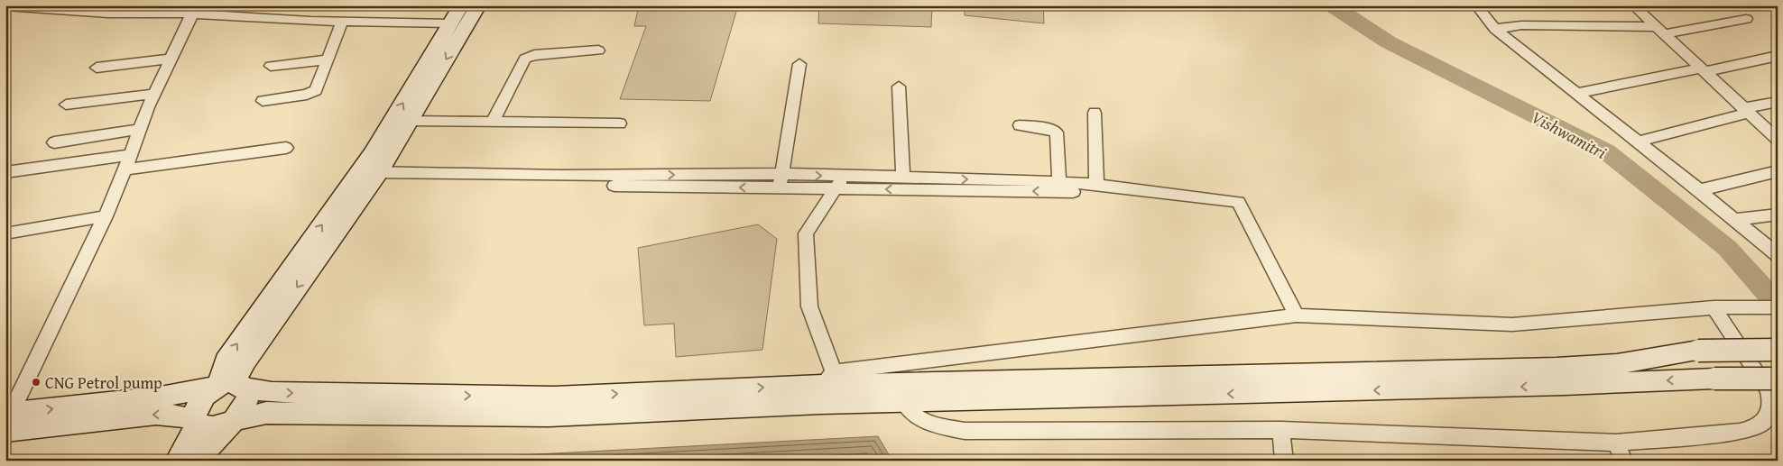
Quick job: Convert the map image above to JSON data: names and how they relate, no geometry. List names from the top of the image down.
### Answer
{
  "water": ["Vishwamitri"],
  "places": ["CNG Petrol pump"]
}
